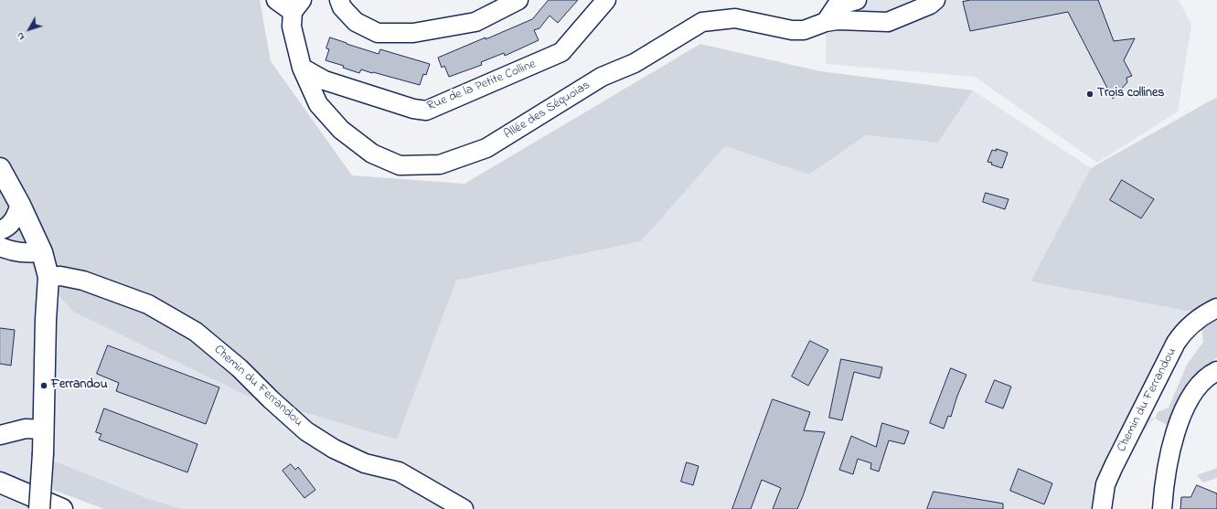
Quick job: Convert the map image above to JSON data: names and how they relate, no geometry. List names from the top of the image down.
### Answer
{
  "streets": {
    "street": ["Rue de la Petite Colline", "Allée des Séquoias", "Chemin du Ferrandou"]
  },
  "crossings": [
    ["Rue de la Petite Colline", "Allée des Séquoias"]
  ],
  "places": ["Trois collines", "Ferrandou"],
  "north": "bottom left"
}
